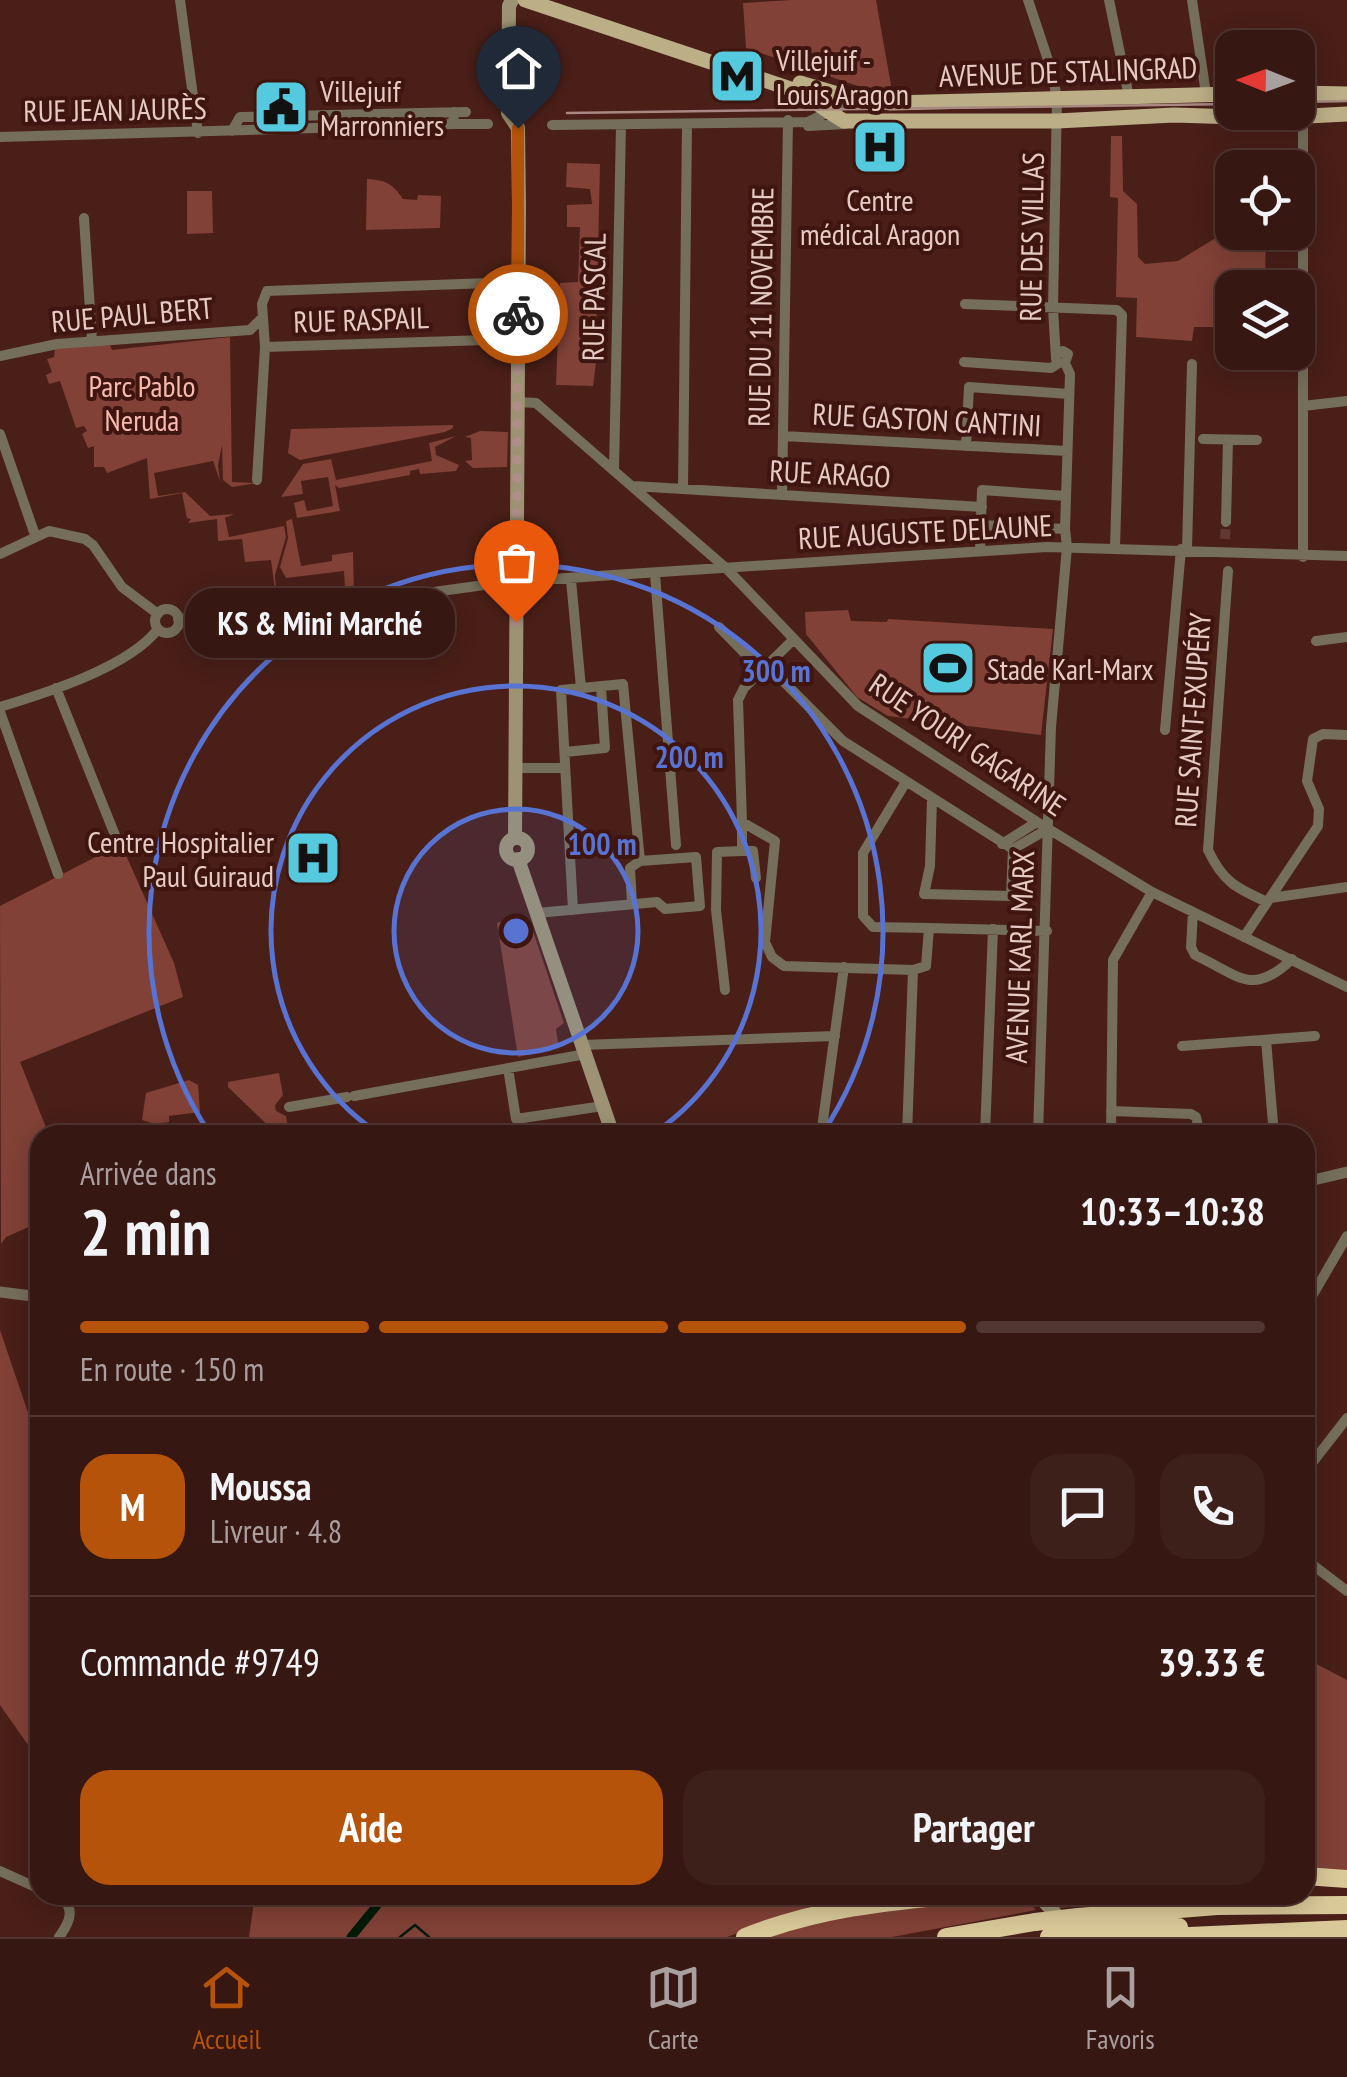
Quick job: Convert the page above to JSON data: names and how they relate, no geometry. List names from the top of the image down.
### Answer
{
  "streets": {
    "main road": ["AVENUE DE STALINGRAD"],
    "street": [
      "RUE JEAN JAURÈS",
      "RUE DES VILLAS",
      "RUE PASCAL",
      "RUE DU 11 NOVEMBRE",
      "RUE PAUL BERT",
      "RUE RASPAIL",
      "RUE GASTON CANTINI",
      "RUE ARAGO",
      "RUE AUGUSTE DELAUNE",
      "RUE SAINT-EXUPÉRY",
      "RUE YOURI GAGARINE",
      "AVENUE KARL MARX"
    ]
  },
  "crossings": [
    ["AVENUE DE STALINGRAD", "RUE DES VILLAS"],
    ["AVENUE DE STALINGRAD", "RUE PASCAL"],
    ["AVENUE DE STALINGRAD", "RUE DU 11 NOVEMBRE"],
    ["RUE DES VILLAS", "AVENUE KARL MARX"],
    ["RUE PASCAL", "RUE YOURI GAGARINE"],
    ["RUE DU 11 NOVEMBRE", "RUE GASTON CANTINI"],
    ["RUE DU 11 NOVEMBRE", "RUE ARAGO"],
    ["RUE GASTON CANTINI", "AVENUE KARL MARX"],
    ["RUE ARAGO", "RUE YOURI GAGARINE"],
    ["RUE AUGUSTE DELAUNE", "RUE YOURI GAGARINE"],
    ["RUE AUGUSTE DELAUNE", "AVENUE KARL MARX"],
    ["RUE YOURI GAGARINE", "AVENUE KARL MARX"]
  ],
  "parks": ["Parc Pablo Neruda"],
  "places": {
    "metro station": ["Villejuif - Louis Aragon"],
    "public building": ["Villejuif Marronniers"],
    "hospital": ["Centre médical Aragon", "Centre Hospitalier Paul Guiraud"],
    "other": ["KS & Mini Marché"],
    "sports": ["Stade Karl-Marx"]
  },
  "north": "left",
  "page": {
    "bubble": "KS & Mini Marché",
    "heading": ["2 min", "Arrivée dans", "10:33–10:38"],
    "panel": [
      "Moussa",
      "Livreur · 4.8",
      "Commande #9749",
      "39.33 €"
    ],
    "bar": "En route · 150 m",
    "round": "M",
    "buttons": ["Aide", "Partager"],
    "tabs": ["Accueil", "Carte", "Favoris"]
  },
  "rings": ["300 m", "200 m", "100 m"]
}
